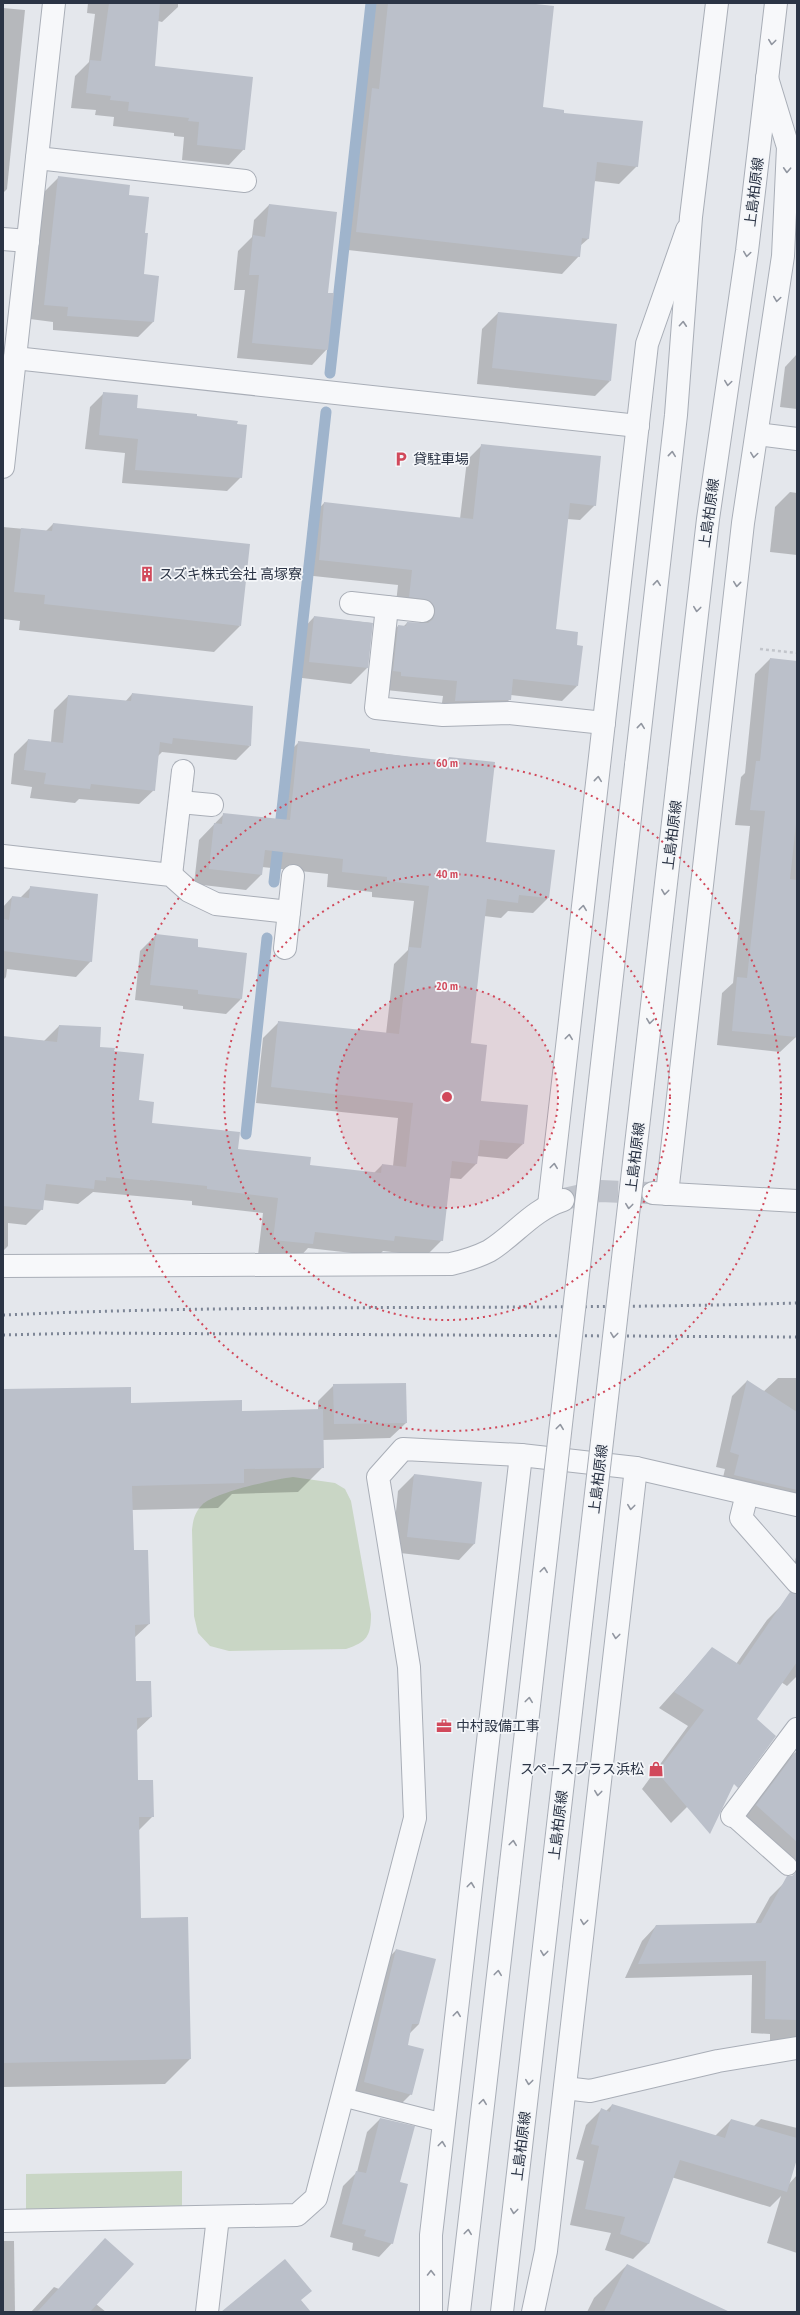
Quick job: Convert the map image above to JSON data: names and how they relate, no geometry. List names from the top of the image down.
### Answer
{
  "streets": {
    "street": ["上島柏原線"]
  },
  "places": {
    "parking": ["貸駐車場"],
    "building": ["スズキ株式会社 高塚寮"],
    "office": ["中村設備工事"],
    "shop": ["スペースプラス浜松"]
  },
  "rings": ["60 m", "40 m", "20 m"]
}
